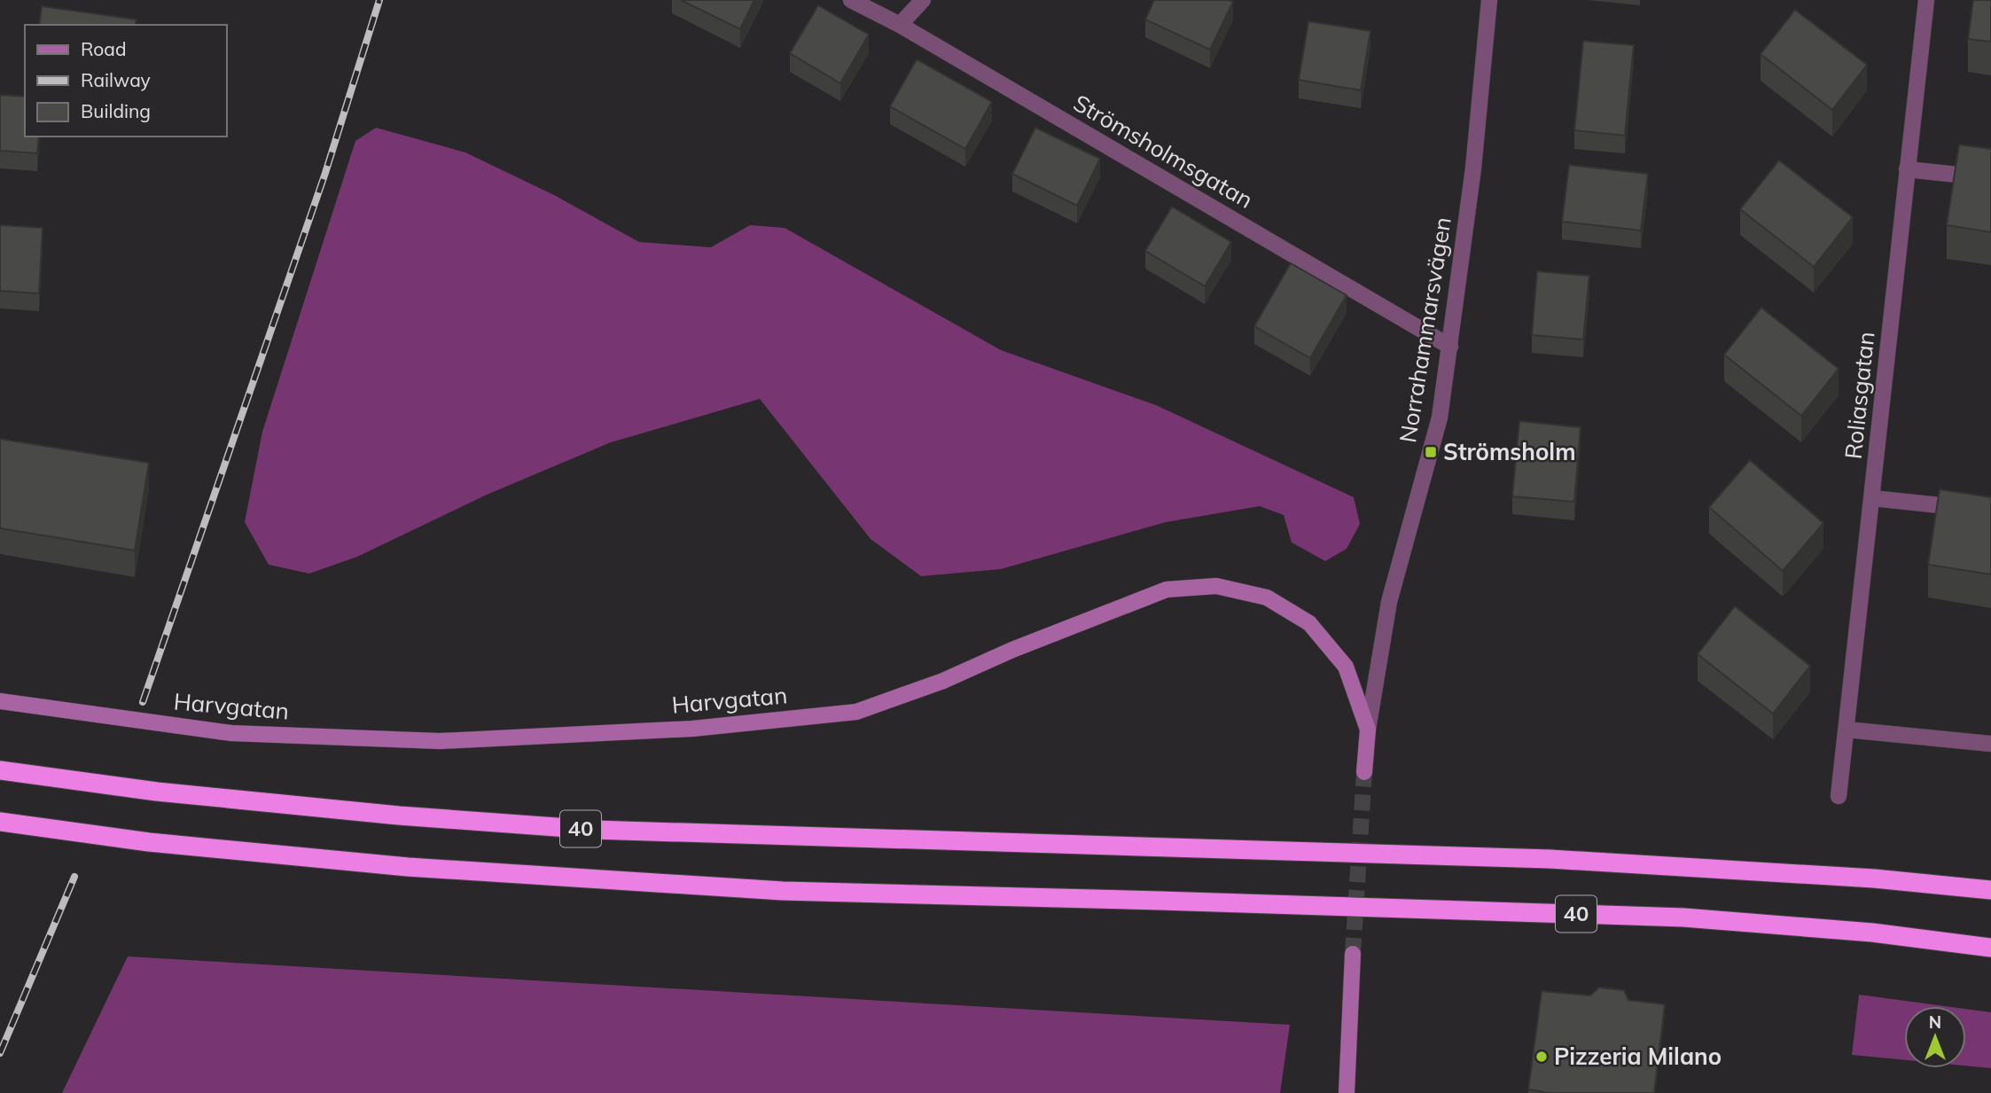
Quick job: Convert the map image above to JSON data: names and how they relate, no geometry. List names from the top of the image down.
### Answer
{
  "streets": {
    "highway": ["40"],
    "street": [
      "Strömsholmsgatan",
      "Norrahammarsvägen",
      "Roliasgatan",
      "Harvgatan"
    ]
  },
  "crossings": [
    ["Strömsholmsgatan", "Norrahammarsvägen"],
    ["Norrahammarsvägen", "Harvgatan"]
  ],
  "places": {
    "transit": ["Strömsholm"],
    "other": ["Pizzeria Milano"]
  },
  "legend": ["Road", "Railway", "Building"],
  "north": "top"
}
